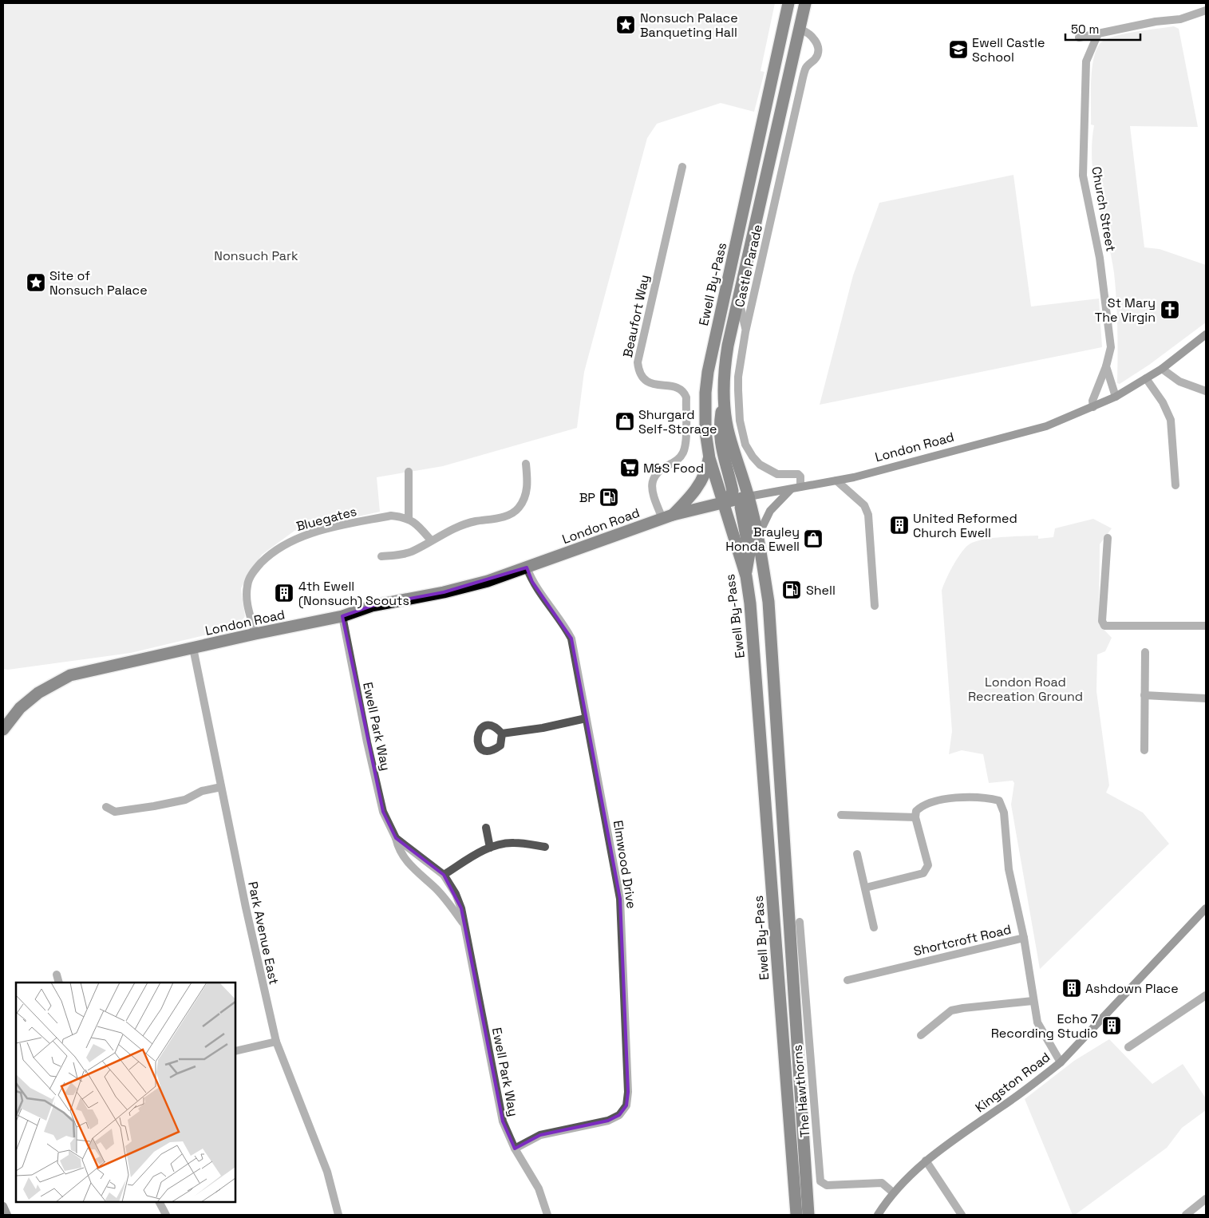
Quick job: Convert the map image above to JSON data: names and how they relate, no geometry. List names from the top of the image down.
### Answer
{
  "streets": {
    "highway": ["Ewell By-Pass", "London Road"],
    "main road": ["Kingston Road"],
    "street": [
      "Church Street",
      "Castle Parade",
      "Beaufort Way",
      "Bluegates",
      "Ewell Park Way",
      "Elmwood Drive",
      "Park Avenue East",
      "Shortcroft Road",
      "The Hawthorns"
    ]
  },
  "crossings": [
    ["Church Street", "London Road"],
    ["Castle Parade", "London Road"],
    ["Ewell By-Pass", "London Road"],
    ["Beaufort Way", "London Road"],
    ["London Road", "Bluegates"],
    ["London Road", "Ewell Park Way"],
    ["London Road", "Elmwood Drive"],
    ["London Road", "Park Avenue East"],
    ["Ewell Park Way", "Elmwood Drive"],
    ["Shortcroft Road", "Kingston Road"],
    ["Kingston Road", "The Hawthorns"]
  ],
  "parks": ["Nonsuch Park", "London Road Recreation Ground"],
  "places": {
    "place": ["Nonsuch Palace Banqueting Hall", "Site of Nonsuch Palace"],
    "school or university": ["Ewell Castle School"],
    "church": ["St Mary The Virgin"],
    "shop": ["Shurgard Self-Storage", "Brayley Honda Ewell"],
    "supermarket": ["M&S Food"],
    "fuel station": ["BP", "Shell"],
    "building": [
      "United Reformed Church Ewell",
      "4th Ewell (Nonsuch) Scouts",
      "Ashdown Place",
      "Echo 7 Recording Studio"
    ]
  },
  "scale_bar": "50 m"
}
